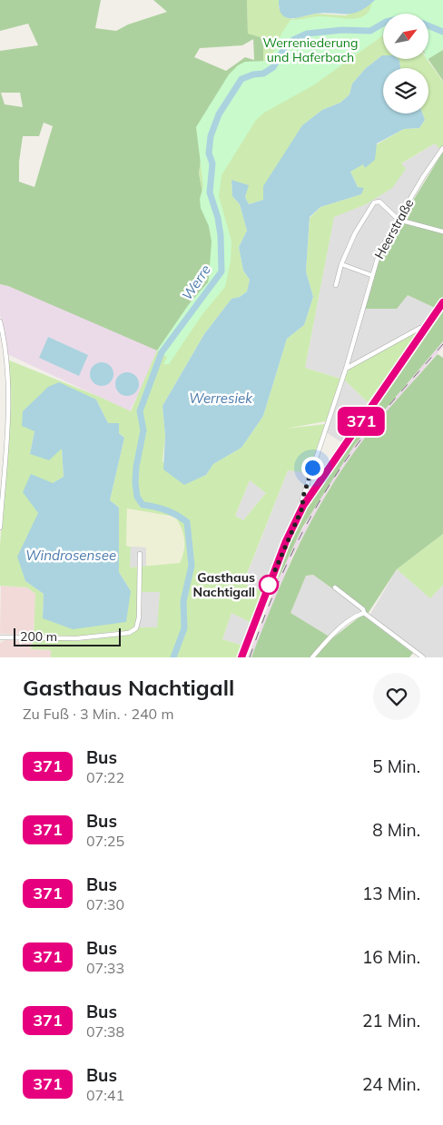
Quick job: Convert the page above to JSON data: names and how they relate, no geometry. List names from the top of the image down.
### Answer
{
  "streets": {
    "street": ["Heerstraße"]
  },
  "water": ["Werre", "Werresiek", "Windrosensee"],
  "parks": ["Werreniederung und Haferbach"],
  "places": ["Gasthaus Nachtigall"],
  "lines": ["bus line 371"],
  "scale_bar": "200 m",
  "north": "top right",
  "page": {
    "on_map": "371",
    "scale": "200 m",
    "heading": ["Gasthaus Nachtigall", "Zu Fuß · 3 Min. · 240 m"],
    "list": [
      {
        "mark": "371",
        "name": "Bus",
        "note": "07:22",
        "value": "5 Min."
      },
      {
        "mark": "371",
        "name": "Bus",
        "note": "07:25",
        "value": "8 Min."
      },
      {
        "mark": "371",
        "name": "Bus",
        "note": "07:30",
        "value": "13 Min."
      },
      {
        "mark": "371",
        "name": "Bus",
        "note": "07:33",
        "value": "16 Min."
      },
      {
        "mark": "371",
        "name": "Bus",
        "note": "07:38",
        "value": "21 Min."
      },
      {
        "mark": "371",
        "name": "Bus",
        "note": "07:41",
        "value": "24 Min."
      }
    ]
  }
}
